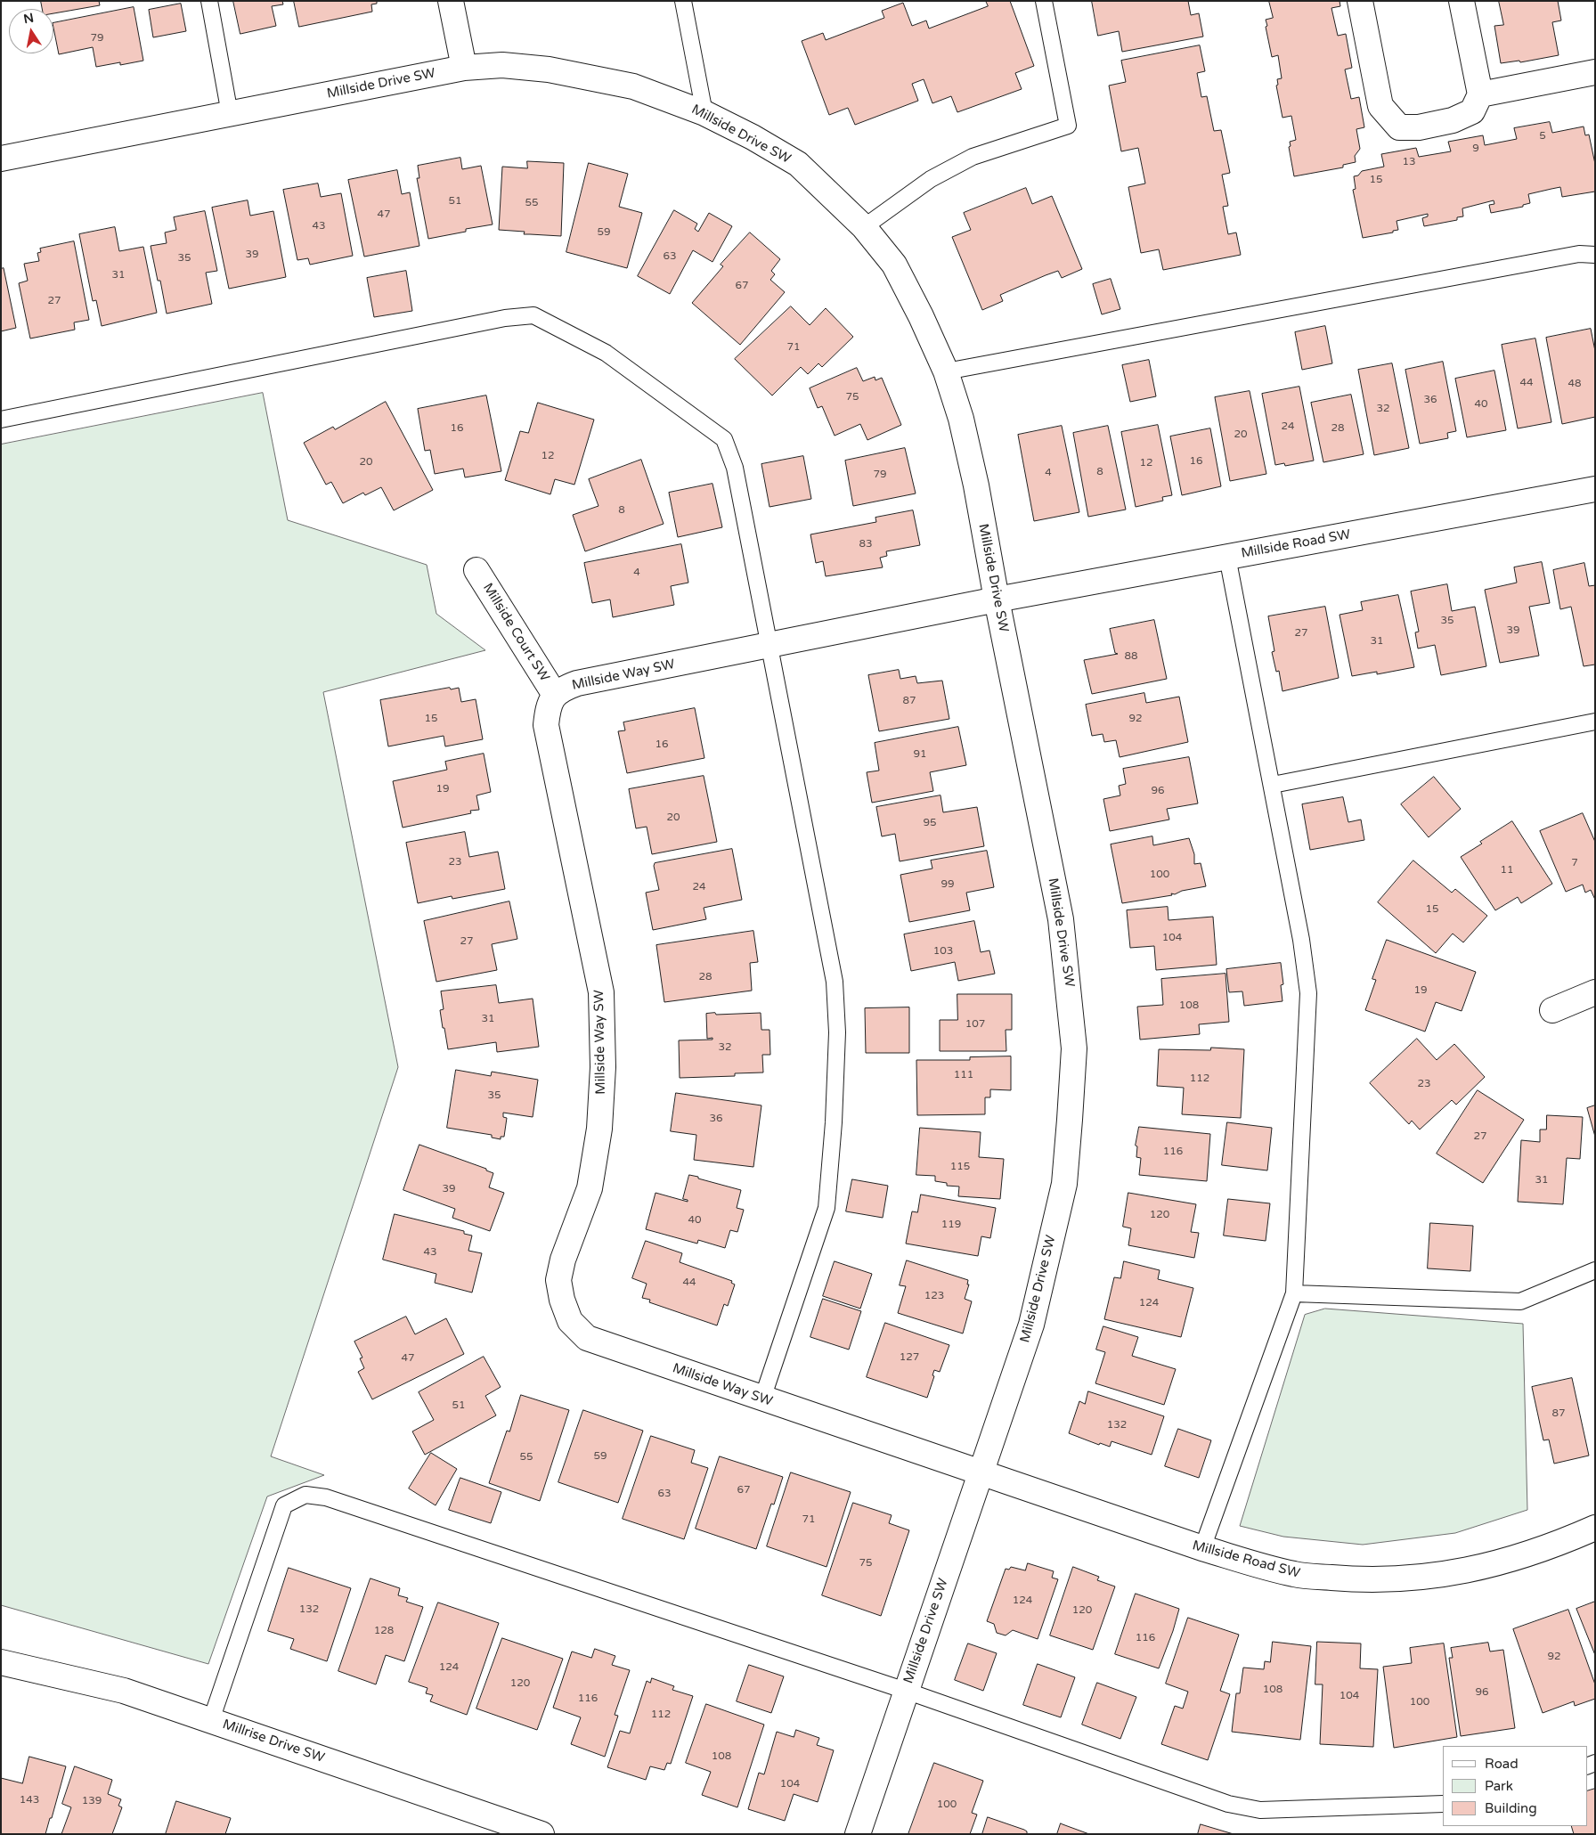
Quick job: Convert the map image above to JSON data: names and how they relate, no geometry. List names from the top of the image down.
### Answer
{
  "streets": {
    "street": [
      "Millside Drive SW",
      "Millside Road SW",
      "Millside Court SW",
      "Millside Way SW",
      "Millrise Drive SW"
    ]
  },
  "crossings": [
    ["Millside Drive SW", "Millside Road SW"],
    ["Millside Drive SW", "Millside Way SW"],
    ["Millside Road SW", "Millside Way SW"],
    ["Millside Court SW", "Millside Way SW"]
  ],
  "house_numbers": [
    "79",
    "5",
    "9",
    "13",
    "15",
    "51",
    "55",
    "47",
    "43",
    "59",
    "39",
    "63",
    "35",
    "31",
    "67",
    "27",
    "71",
    "44",
    "48",
    "75",
    "36",
    "40",
    "32",
    "24",
    "16",
    "28",
    "20",
    "12",
    "16",
    "20",
    "12",
    "8",
    "4",
    "79",
    "8",
    "83",
    "4",
    "35",
    "39",
    "27",
    "31",
    "88",
    "87",
    "15",
    "92",
    "16",
    "91",
    "19",
    "96",
    "20",
    "95",
    "23",
    "7",
    "11",
    "100",
    "99",
    "24",
    "15",
    "104",
    "27",
    "103",
    "28",
    "19",
    "108",
    "31",
    "107",
    "32",
    "111",
    "112",
    "23",
    "35",
    "36",
    "27",
    "116",
    "115",
    "31",
    "39",
    "120",
    "40",
    "119",
    "43",
    "44",
    "123",
    "124",
    "127",
    "47",
    "51",
    "87",
    "132",
    "59",
    "55",
    "67",
    "63",
    "71",
    "75",
    "124",
    "132",
    "120",
    "128",
    "116",
    "92",
    "124",
    "120",
    "108",
    "96",
    "104",
    "116",
    "100",
    "112",
    "108",
    "104",
    "143",
    "139",
    "100"
  ],
  "legend": ["Road", "Park", "Building"],
  "north": "top"
}
